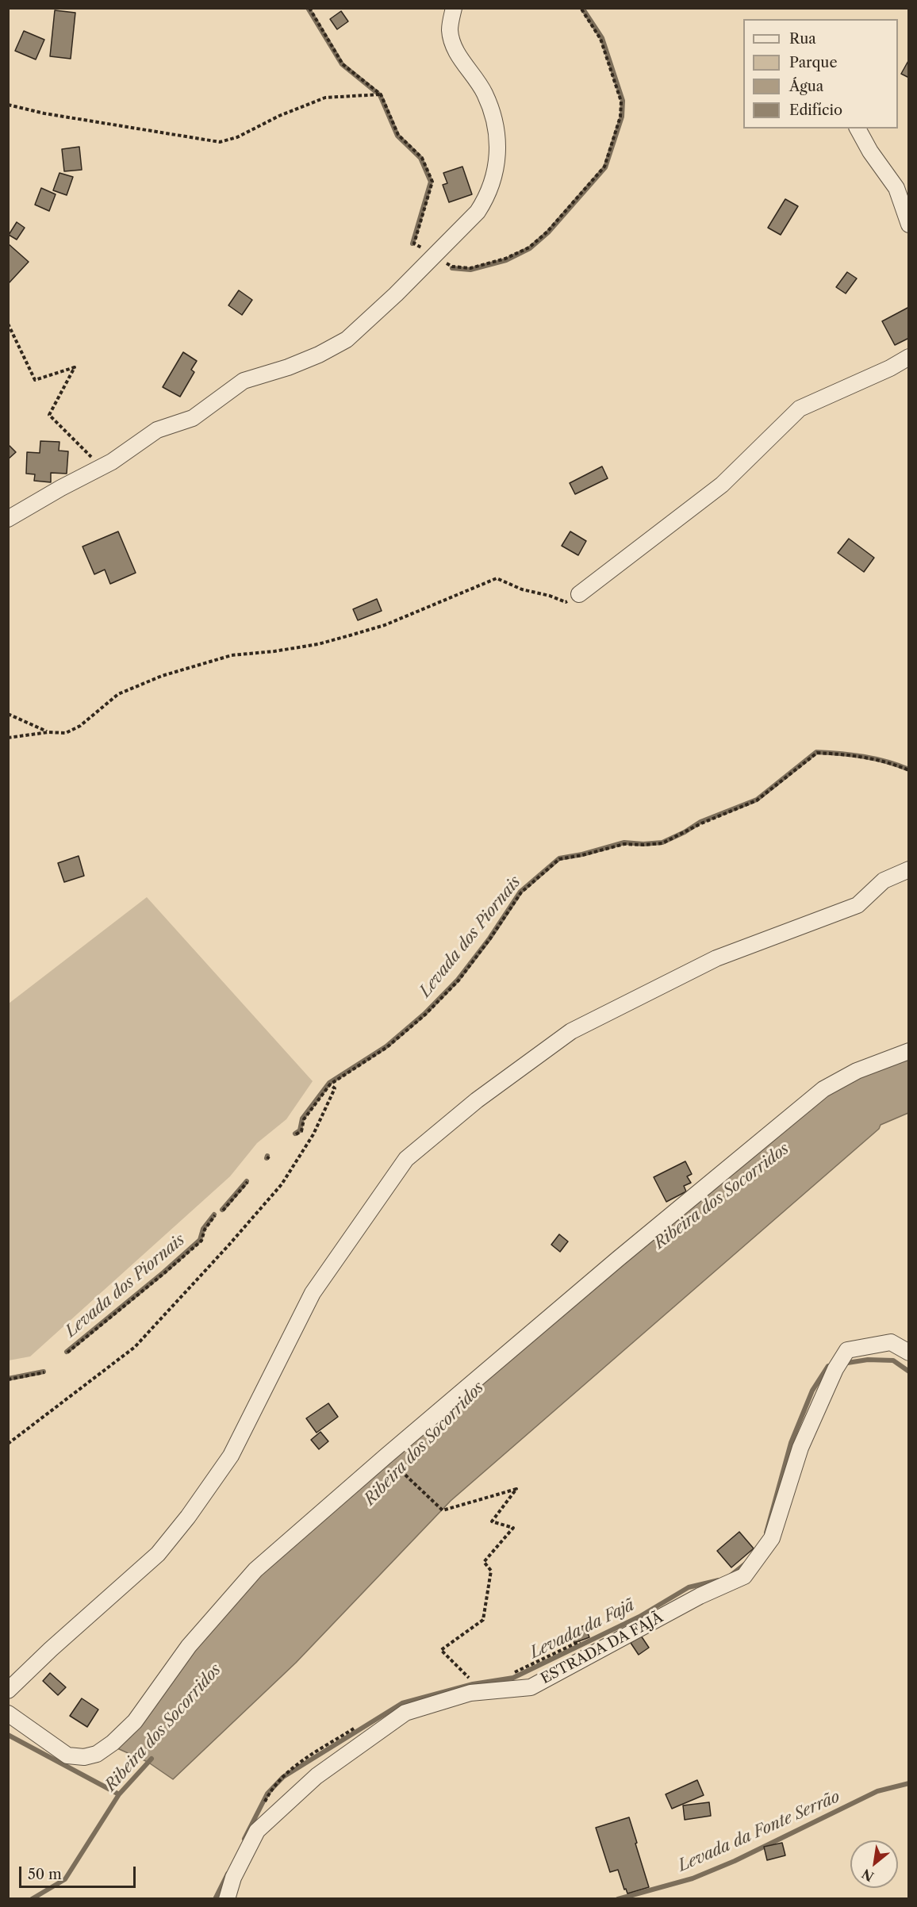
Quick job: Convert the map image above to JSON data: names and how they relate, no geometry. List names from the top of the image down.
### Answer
{
  "streets": {
    "street": ["ESTRADA DA FAJÃ"]
  },
  "water": [
    "Levada dos Piornais",
    "Ribeira dos Socorridos",
    "Levada da Fajã",
    "Levada da Fonte Serrão"
  ],
  "legend": [
    "Rua",
    "Parque",
    "Água",
    "Edifício"
  ],
  "scale_bar": "50 m",
  "north": "bottom left"
}
